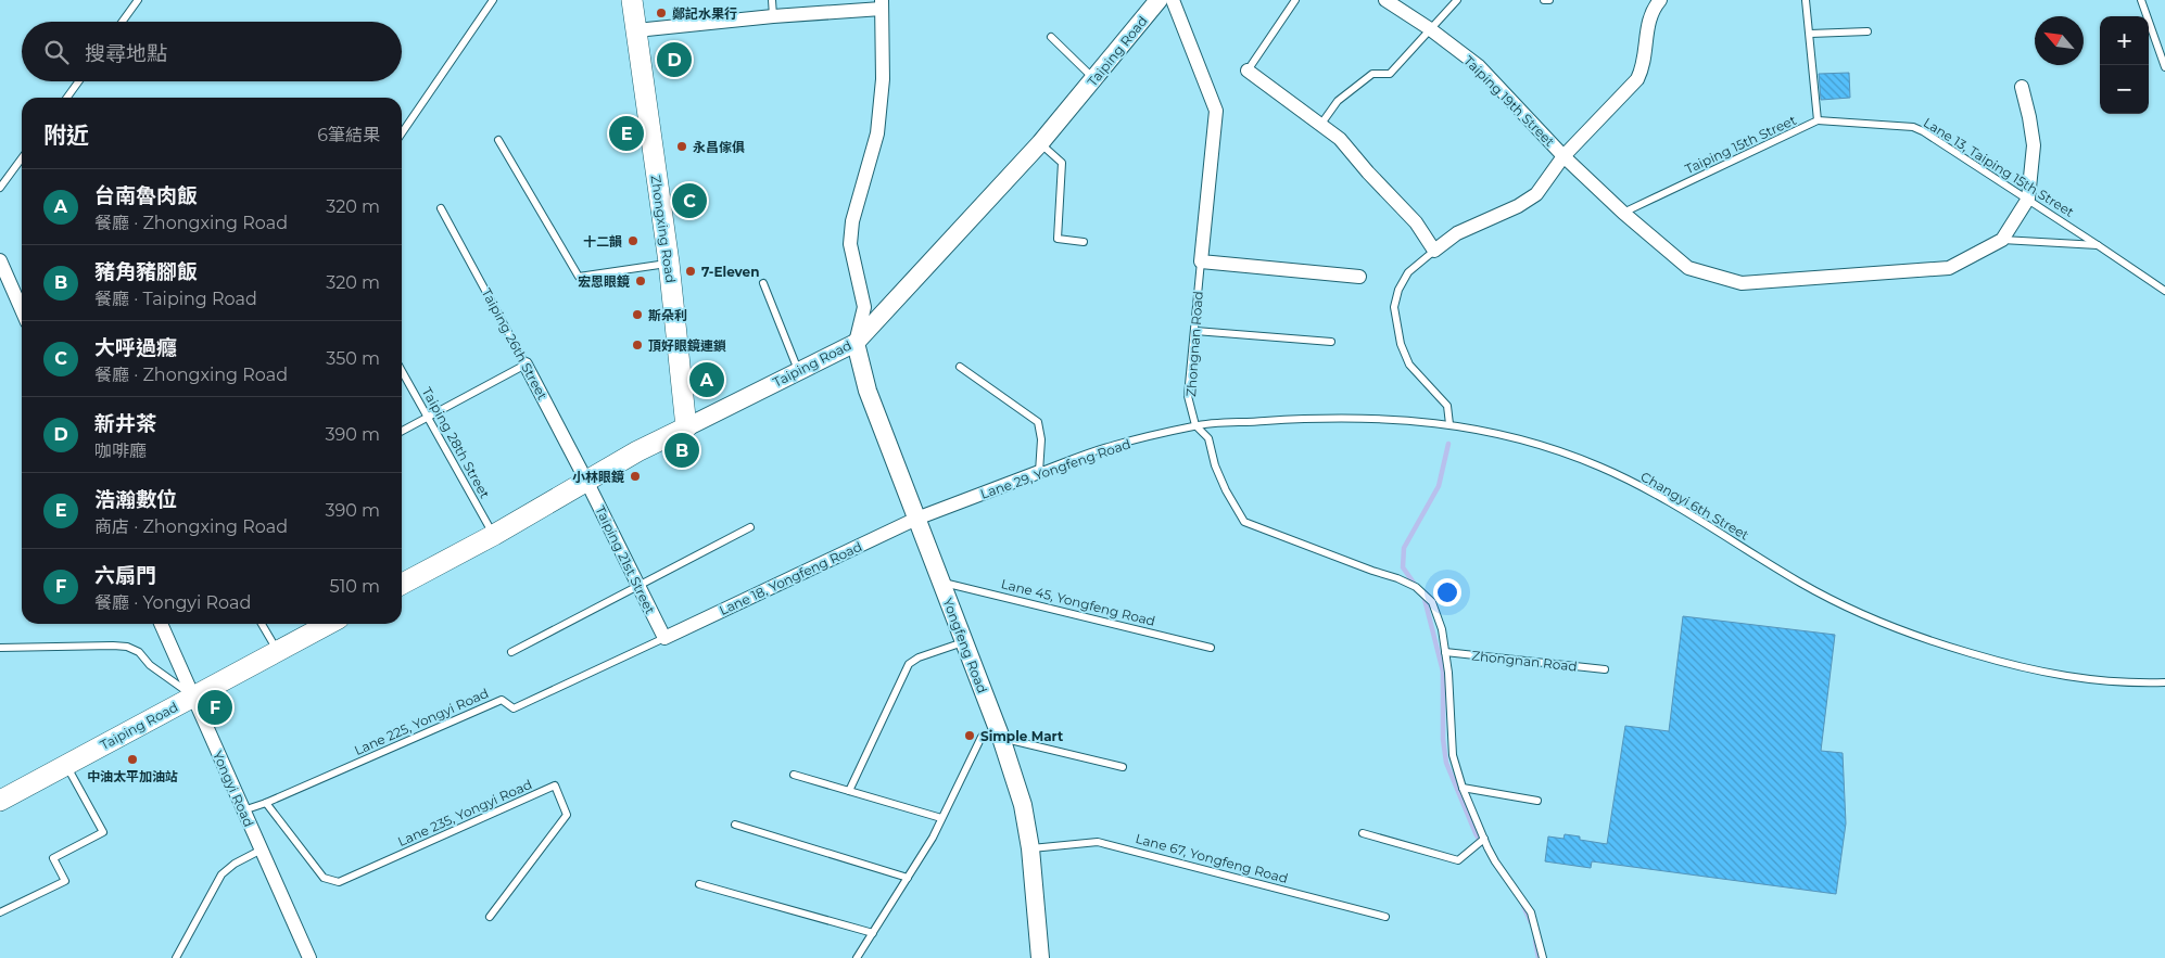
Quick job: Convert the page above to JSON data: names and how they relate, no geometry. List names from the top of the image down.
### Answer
{
  "streets": {
    "main road": ["Taiping Road", "Zhongxing Road"],
    "street": [
      "Taiping 19th Street",
      "Taiping 26th Street",
      "Zhongnan Road",
      "Lane 29, Yongfeng Road",
      "Taiping 21st Street",
      "Lane 18, Yongfeng Road",
      "Yongfeng Road",
      "Yongyi Road"
    ],
    "lane": [
      "Taiping 15th Street",
      "Lane 13, Taiping 15th Street",
      "Taiping 28th Street",
      "Changyi 6th Street",
      "Lane 45, Yongfeng Road",
      "Lane 225, Yongyi Road",
      "Lane 235, Yongyi Road",
      "Lane 67, Yongfeng Road"
    ]
  },
  "crossings": [
    ["Taiping Road", "Zhongxing Road"],
    ["Taiping Road", "Taiping 26th Street"],
    ["Taiping Road", "Taiping 28th Street"],
    ["Taiping Road", "Taiping 21st Street"],
    ["Taiping Road", "Yongfeng Road"],
    ["Taiping Road", "Yongyi Road"],
    ["Taiping 19th Street", "Taiping 15th Street"],
    ["Taiping 15th Street", "Lane 13, Taiping 15th Street"],
    ["Taiping 26th Street", "Taiping 21st Street"],
    ["Zhongnan Road", "Lane 29, Yongfeng Road"],
    ["Zhongnan Road", "Changyi 6th Street"],
    ["Lane 29, Yongfeng Road", "Changyi 6th Street"],
    ["Lane 29, Yongfeng Road", "Lane 18, Yongfeng Road"],
    ["Lane 29, Yongfeng Road", "Yongfeng Road"],
    ["Taiping 21st Street", "Lane 18, Yongfeng Road"],
    ["Taiping 21st Street", "Lane 225, Yongyi Road"],
    ["Lane 18, Yongfeng Road", "Yongfeng Road"],
    ["Lane 18, Yongfeng Road", "Lane 225, Yongyi Road"],
    ["Lane 45, Yongfeng Road", "Yongfeng Road"],
    ["Yongfeng Road", "Lane 67, Yongfeng Road"],
    ["Lane 225, Yongyi Road", "Yongyi Road"],
    ["Lane 225, Yongyi Road", "Lane 235, Yongyi Road"]
  ],
  "places": [
    "鄭記水果行",
    "永昌傢俱",
    "十二韻",
    "7-Eleven",
    "宏恩眼鏡",
    "斯朵利",
    "頂好眼鏡連鎖",
    "小林眼鏡",
    "Simple Mart",
    "中油太平加油站"
  ],
  "north": "top left",
  "page": {
    "map_buttons": ["+", "−"],
    "search": "搜尋地點",
    "pins": [
      "D",
      "E",
      "C",
      "A",
      "B",
      "F"
    ],
    "heading": ["附近", "6筆結果"],
    "list": [
      {
        "mark": "A",
        "name": "台南魯肉飯",
        "note": "餐廳 · Zhongxing Road",
        "value": "320 m"
      },
      {
        "mark": "B",
        "name": "豬角豬腳飯",
        "note": "餐廳 · Taiping Road",
        "value": "320 m"
      },
      {
        "mark": "C",
        "name": "大呼過癮",
        "note": "餐廳 · Zhongxing Road",
        "value": "350 m"
      },
      {
        "mark": "D",
        "name": "新井茶",
        "note": "咖啡廳",
        "value": "390 m"
      },
      {
        "mark": "E",
        "name": "浩瀚數位",
        "note": "商店 · Zhongxing Road",
        "value": "390 m"
      },
      {
        "mark": "F",
        "name": "六扇門",
        "note": "餐廳 · Yongyi Road",
        "value": "510 m"
      }
    ]
  }
}
